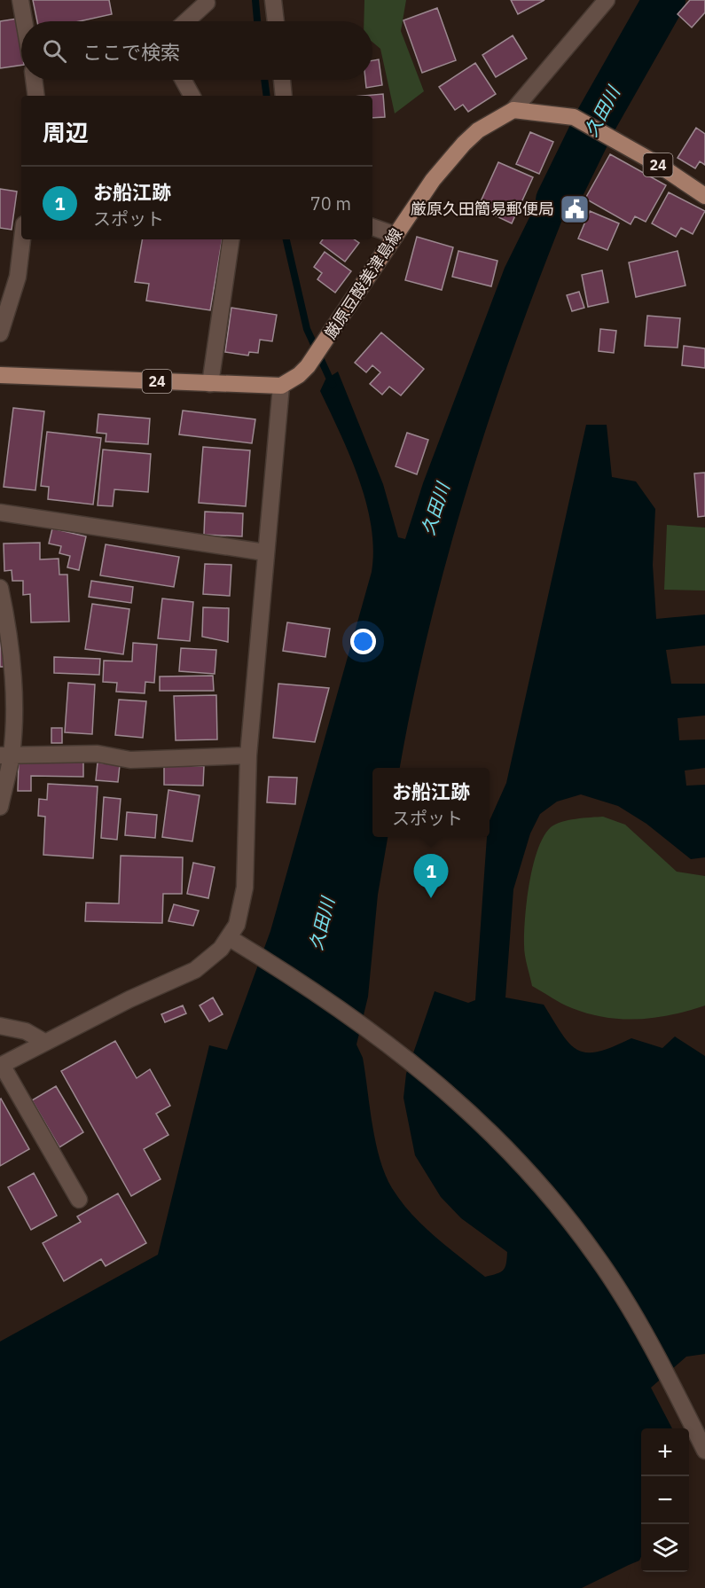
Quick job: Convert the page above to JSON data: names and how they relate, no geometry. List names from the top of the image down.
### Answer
{
  "streets": {
    "main road": ["24", "厳原豆酘美津島線"]
  },
  "crossings": [
    ["24", "厳原豆酘美津島線"]
  ],
  "water": ["久田川"],
  "places": {
    "public building": ["厳原久田簡易郵便局"]
  },
  "page": {
    "search": "ここで検索",
    "heading": "周辺",
    "list": [
      {
        "mark": "1",
        "name": "お船江跡",
        "note": "スポット",
        "value": "70 m"
      }
    ],
    "popup": ["お船江跡", "スポット"],
    "pins": "1",
    "map_buttons": ["+", "−"]
  }
}
